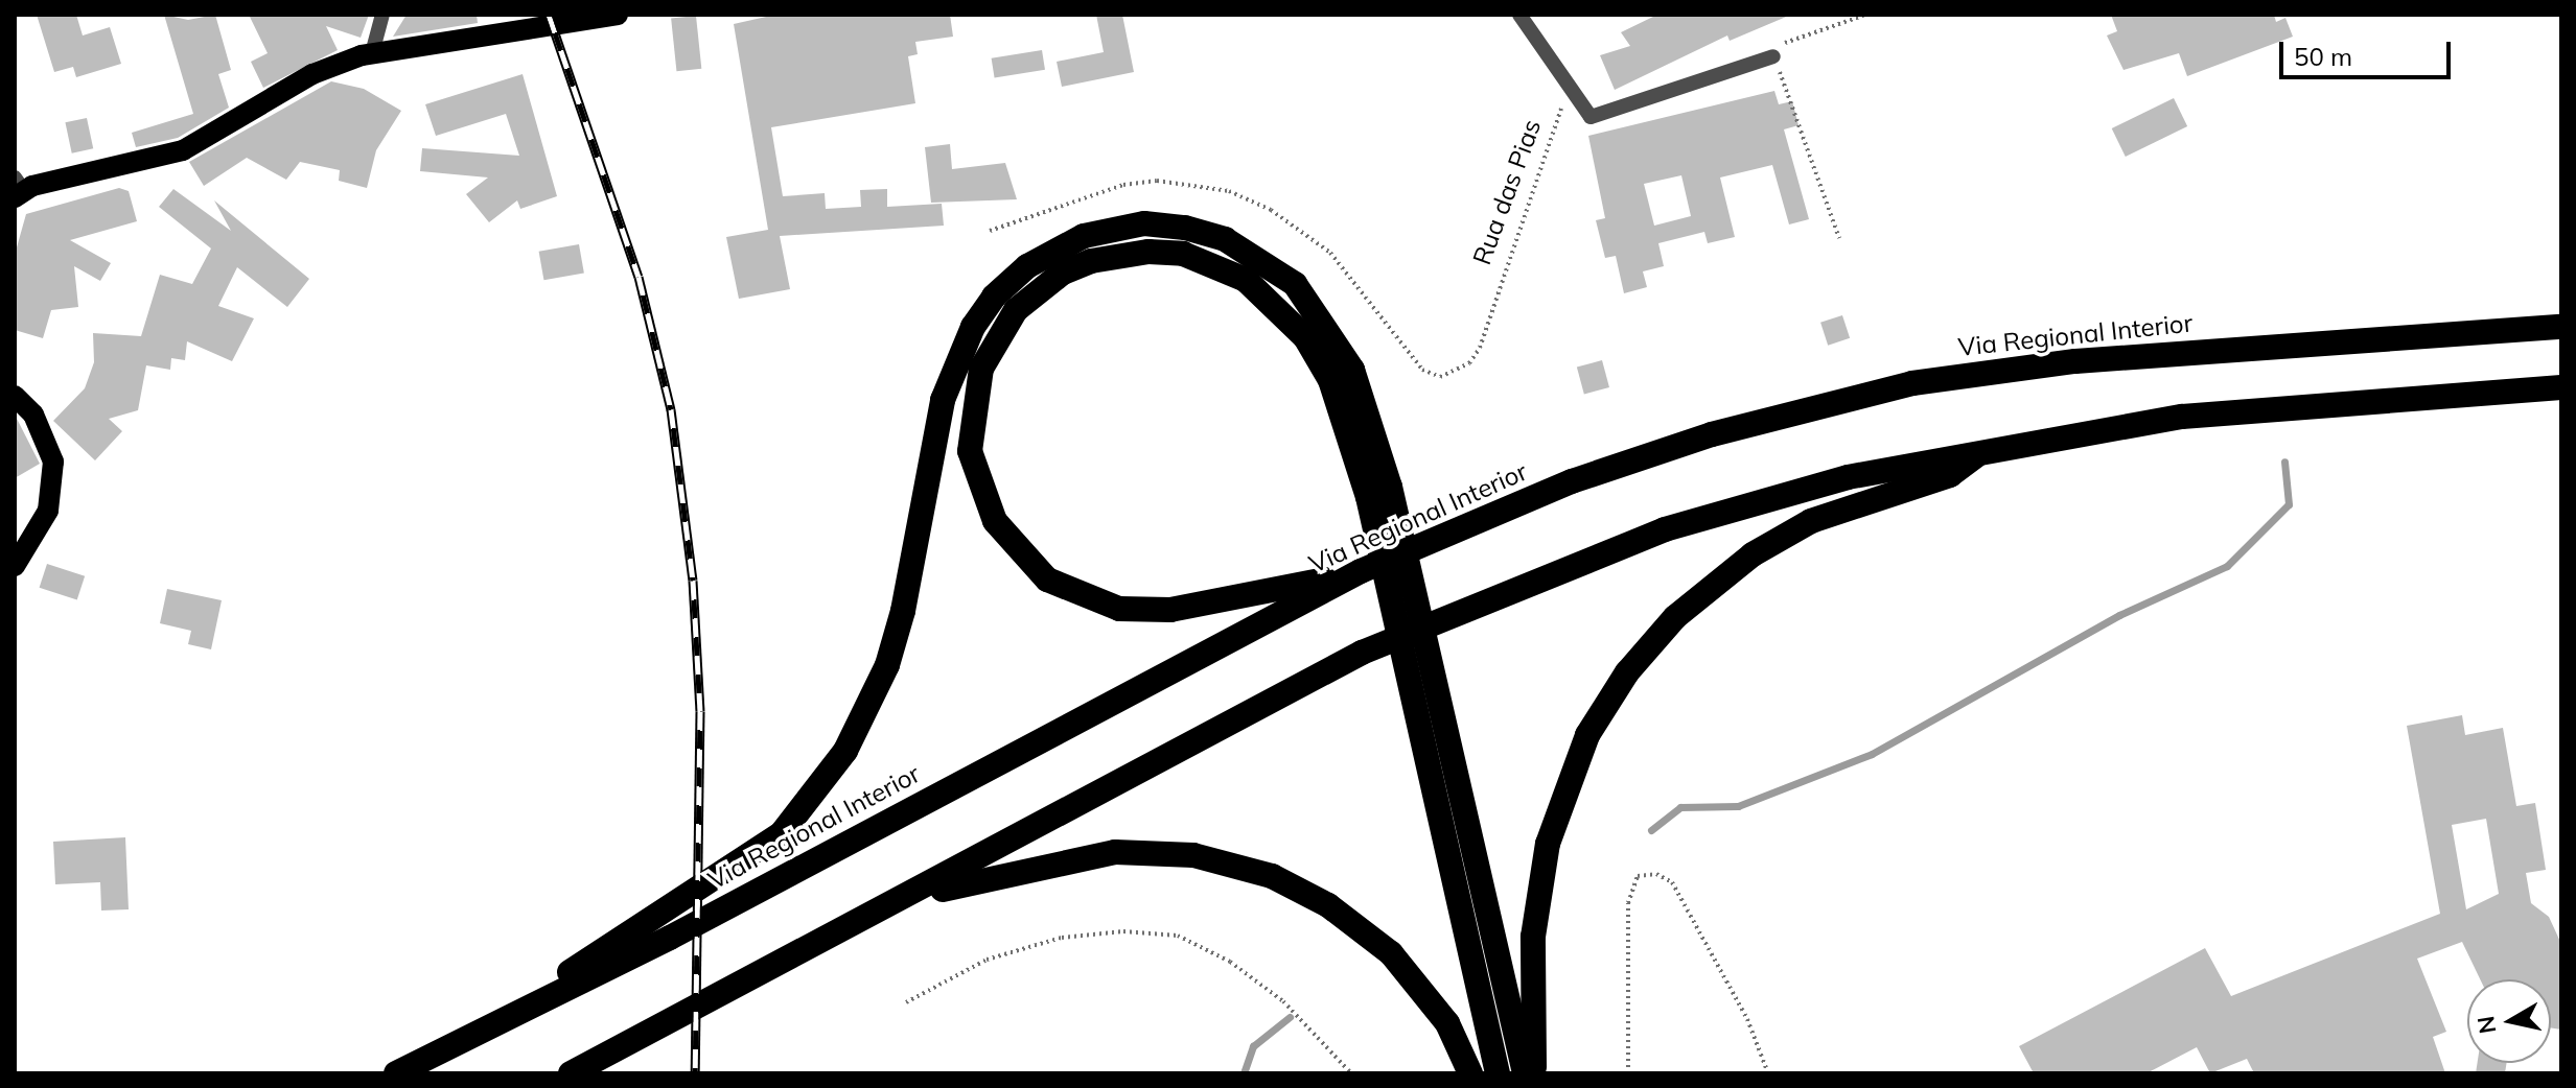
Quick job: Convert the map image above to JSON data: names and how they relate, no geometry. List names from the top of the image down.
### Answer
{
  "streets": {
    "highway": ["Via Regional Interior"],
    "path": ["Rua das Pias"]
  },
  "scale_bar": "50 m",
  "north": "left"
}
